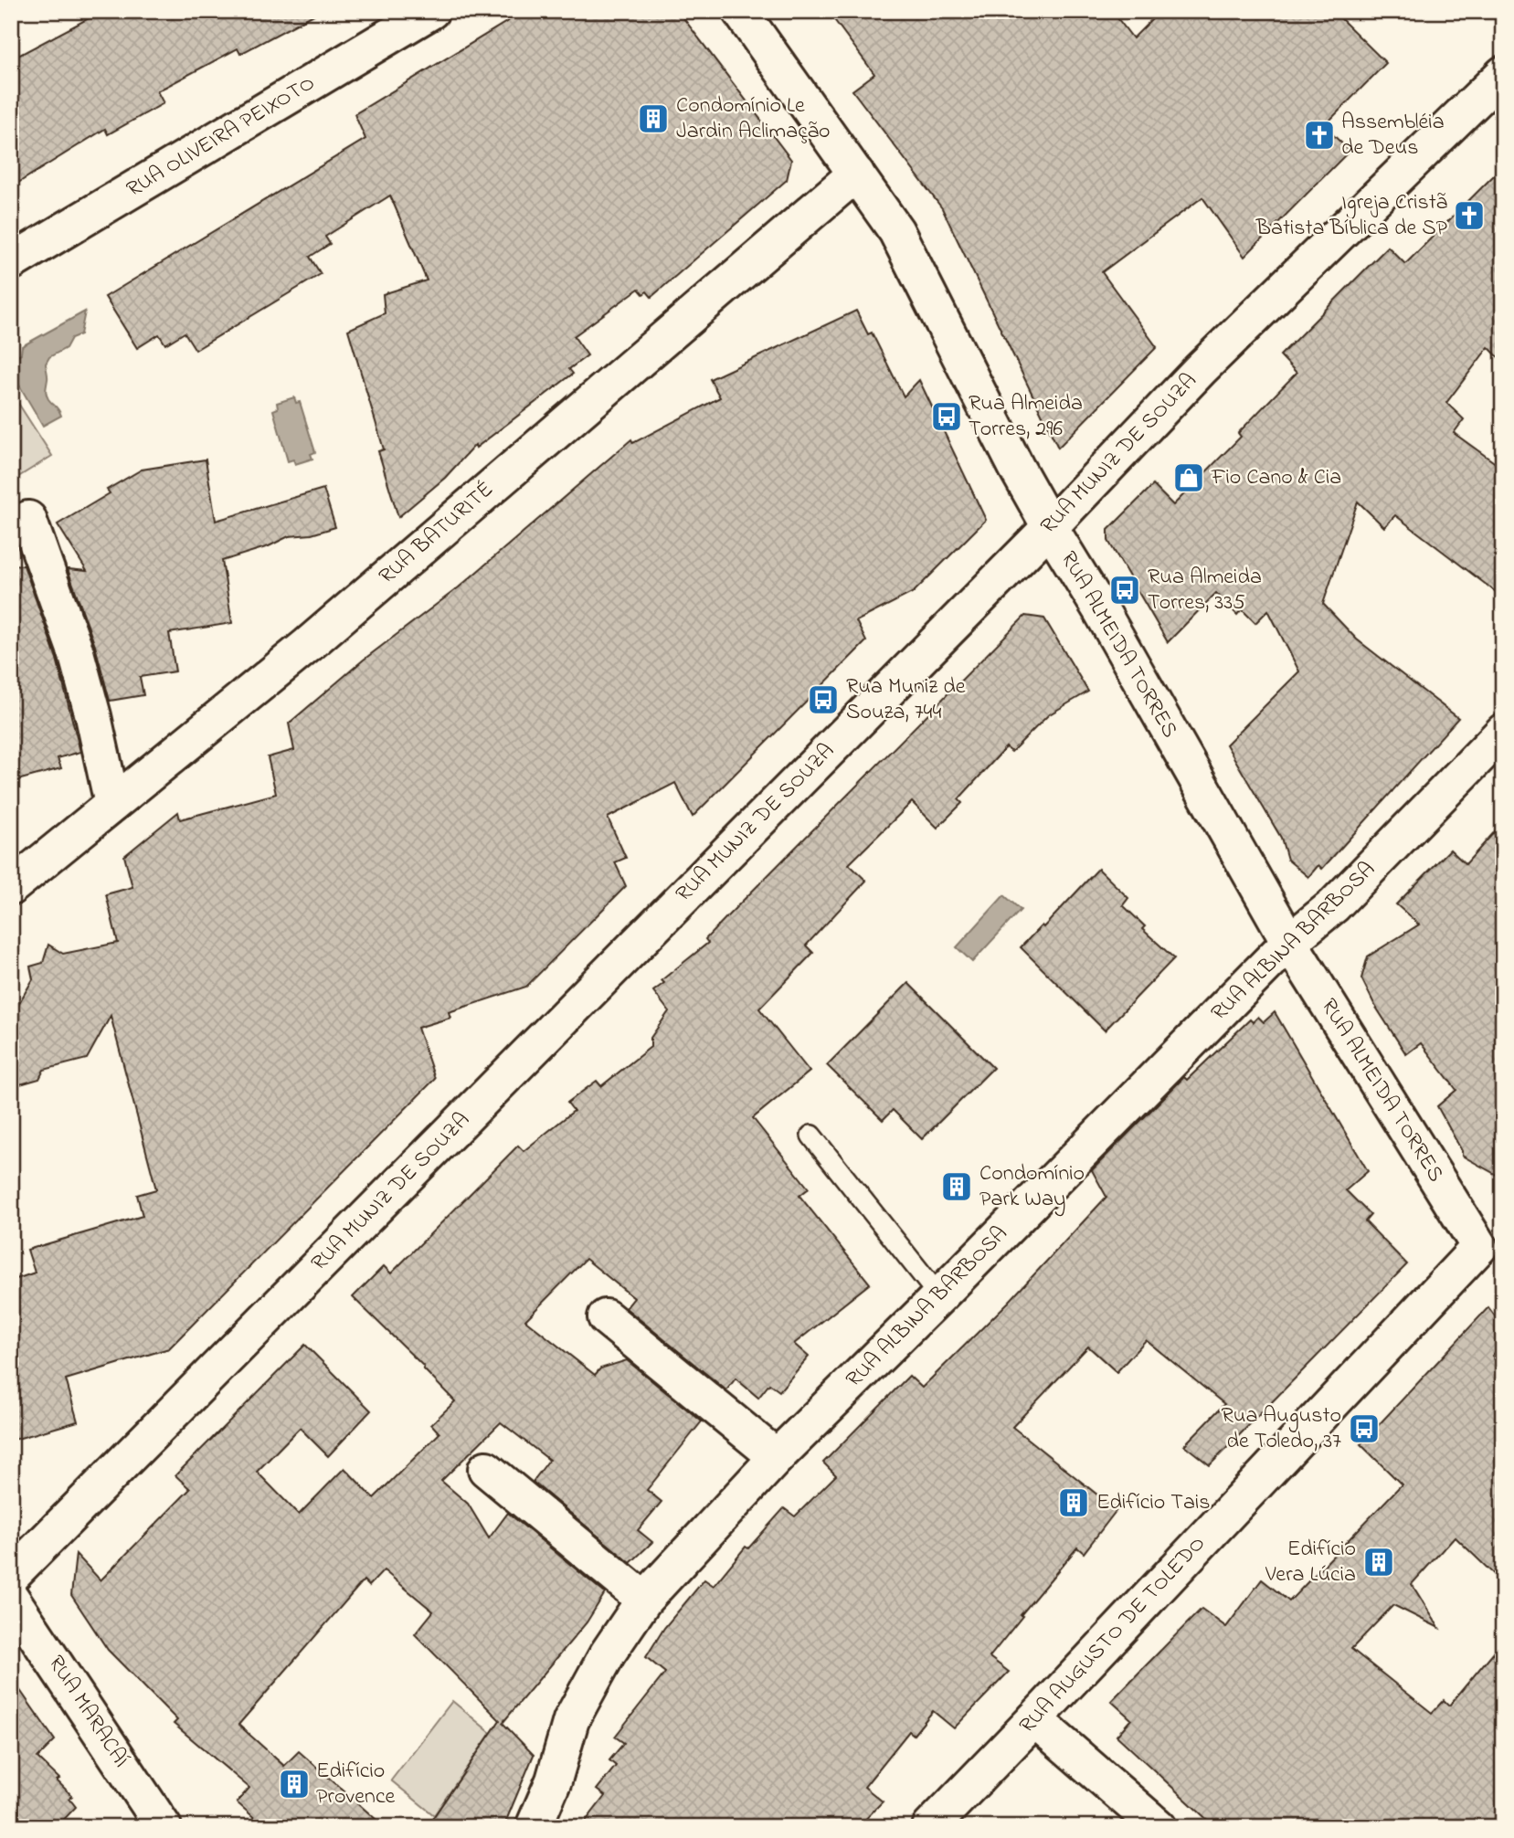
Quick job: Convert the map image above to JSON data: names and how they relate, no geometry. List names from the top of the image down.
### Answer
{
  "streets": {
    "street": [
      "RUA OLIVEIRA PEIXOTO",
      "RUA MUNIZ DE SOUZA",
      "RUA BATURITÉ",
      "RUA ALMEIDA TORRES",
      "RUA ALBINA BARBOSA",
      "RUA AUGUSTO DE TOLEDO",
      "RUA MARACAÍ"
    ]
  },
  "crossings": [
    ["RUA MUNIZ DE SOUZA", "RUA ALMEIDA TORRES"],
    ["RUA BATURITÉ", "RUA ALMEIDA TORRES"],
    ["RUA ALMEIDA TORRES", "RUA ALBINA BARBOSA"],
    ["RUA ALMEIDA TORRES", "RUA AUGUSTO DE TOLEDO"]
  ],
  "places": {
    "building": [
      "Condomínio Le Jardin Aclimação",
      "Condomínio Park Way",
      "Edifício Tais",
      "Edifício Vera Lúcia",
      "Edifício Provence"
    ],
    "church": ["Assembléia de Deus", "Igreja Cristã Batista Bíblica de SP"],
    "bus stop": [
      "Rua Almeida Torres, 296",
      "Rua Almeida Torres, 335",
      "Rua Muniz de Souza, 744",
      "Rua Augusto de Toledo, 37"
    ],
    "shop": ["Fio Cano & Cia"]
  }
}
